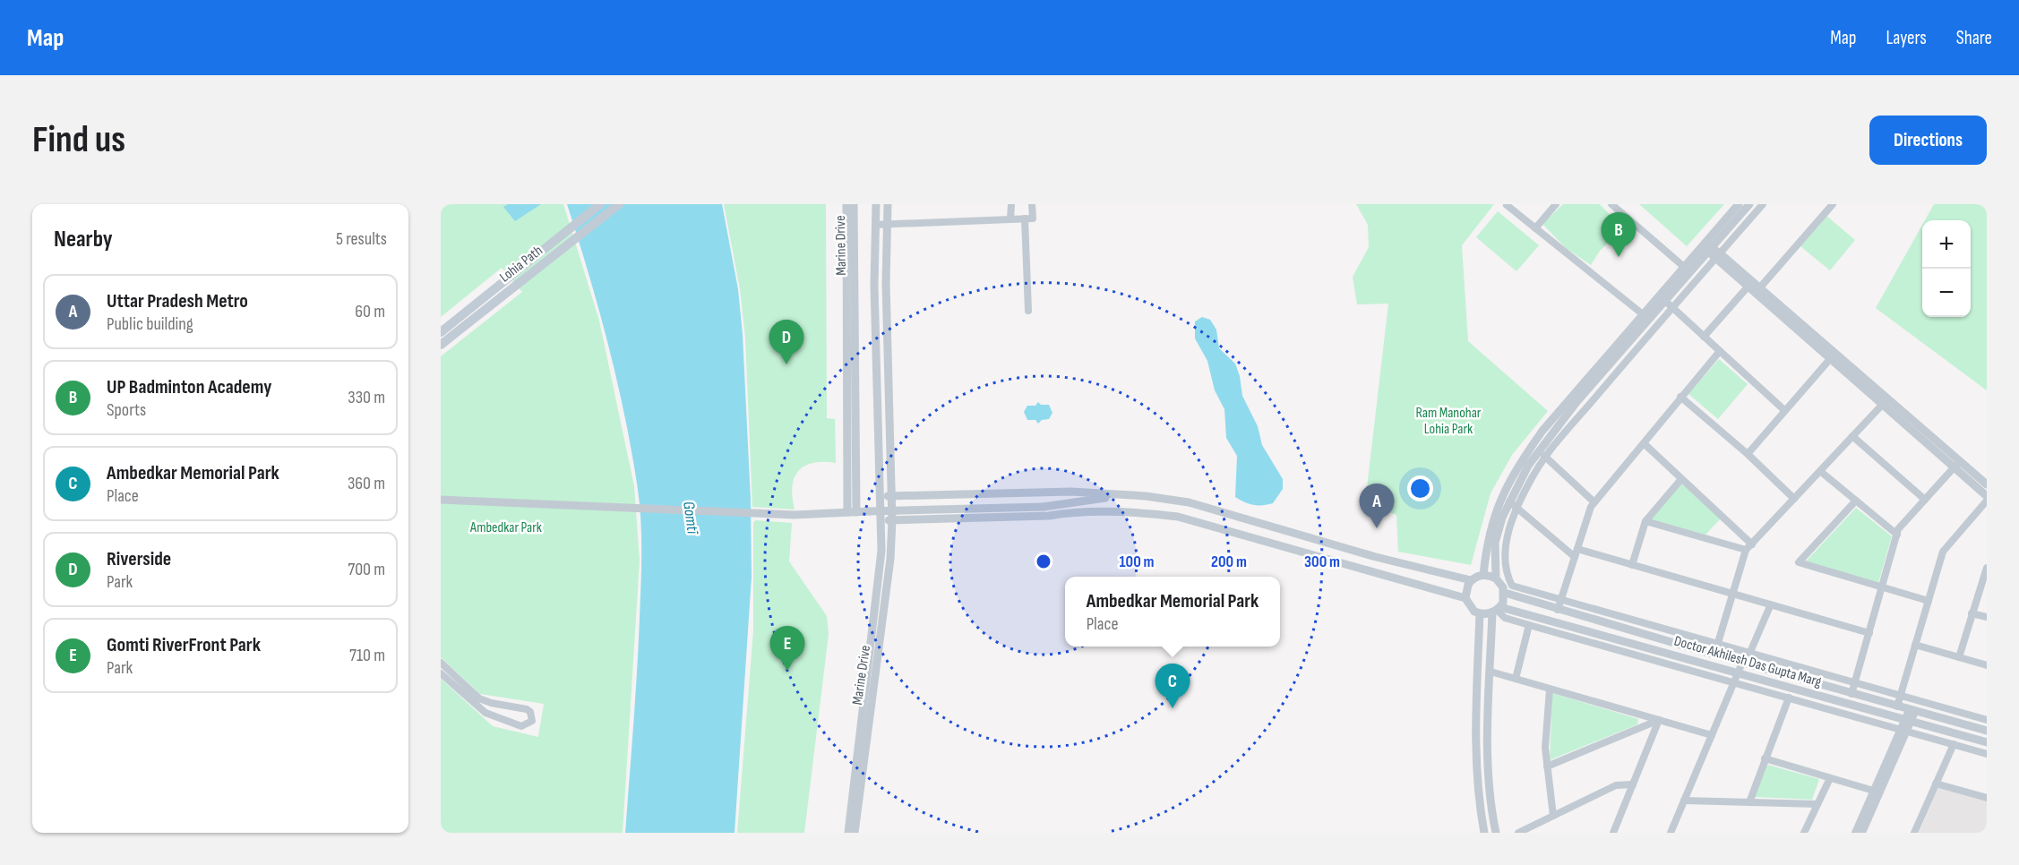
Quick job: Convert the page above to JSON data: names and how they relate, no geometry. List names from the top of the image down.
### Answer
{
  "streets": {
    "main road": ["Lohia Path"],
    "street": ["Marine Drive", "Doctor Akhilesh Das Gupta Marg"]
  },
  "water": ["Gomtī"],
  "parks": ["Ram Manohar Lohia Park", "Ambedkar Park"],
  "page": {
    "header": "Map",
    "nav": ["Map", "Layers", "Share"],
    "buttons": "Directions",
    "title": "Find us",
    "heading": ["Nearby", "5 results"],
    "pins": [
      "B",
      "D",
      "A",
      "E",
      "C"
    ],
    "map_buttons": ["+", "−"],
    "list": [
      {
        "mark": "A",
        "name": "Uttar Pradesh Metro",
        "note": "Public building",
        "value": "60 m"
      },
      {
        "mark": "B",
        "name": "UP Badminton Academy",
        "note": "Sports",
        "value": "330 m"
      },
      {
        "mark": "C",
        "name": "Ambedkar Memorial Park",
        "note": "Place",
        "value": "360 m"
      },
      {
        "mark": "D",
        "name": "Riverside",
        "note": "Park",
        "value": "700 m"
      },
      {
        "mark": "E",
        "name": "Gomti RiverFront Park",
        "note": "Park",
        "value": "710 m"
      }
    ],
    "popup": ["Ambedkar Memorial Park", "Place"]
  },
  "rings": ["100 m", "200 m", "300 m"]
}
